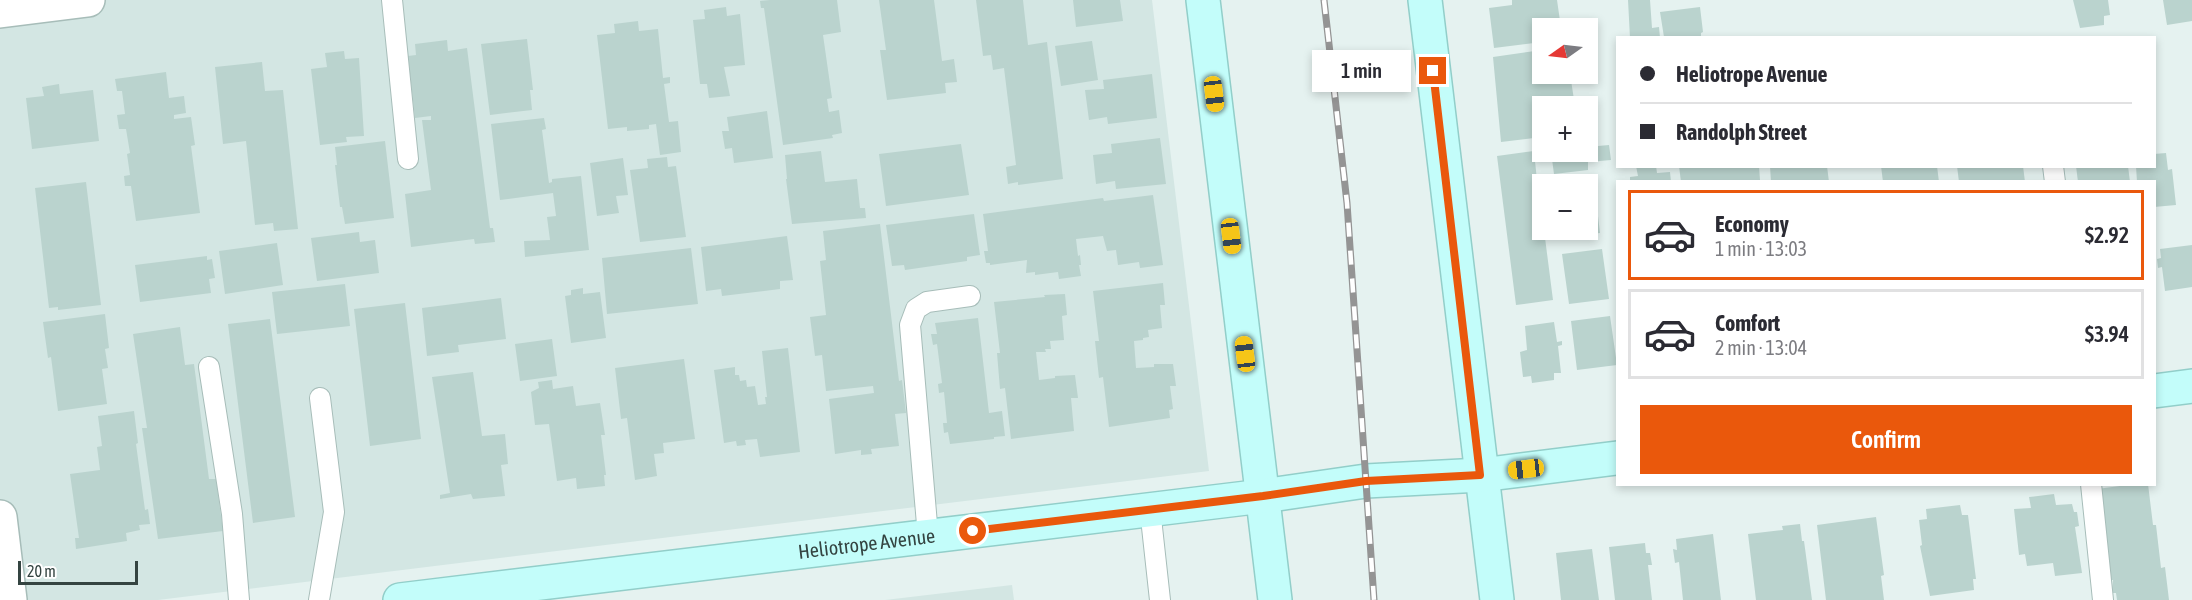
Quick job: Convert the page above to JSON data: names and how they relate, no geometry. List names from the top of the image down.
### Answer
{
  "streets": {
    "street": ["Heliotrope Avenue"]
  },
  "scale_bar": "20 m",
  "north": "left",
  "page": {
    "map_buttons": ["+", "−"],
    "banner": ["Heliotrope Avenue", "Randolph Street"],
    "bubble": "1 min",
    "list": [
      {
        "name": "Economy",
        "note": "1 min · 13:03",
        "value": "$2.92"
      },
      {
        "name": "Comfort",
        "note": "2 min · 13:04",
        "value": "$3.94"
      }
    ],
    "buttons": "Confirm",
    "scale": "20 m"
  }
}
